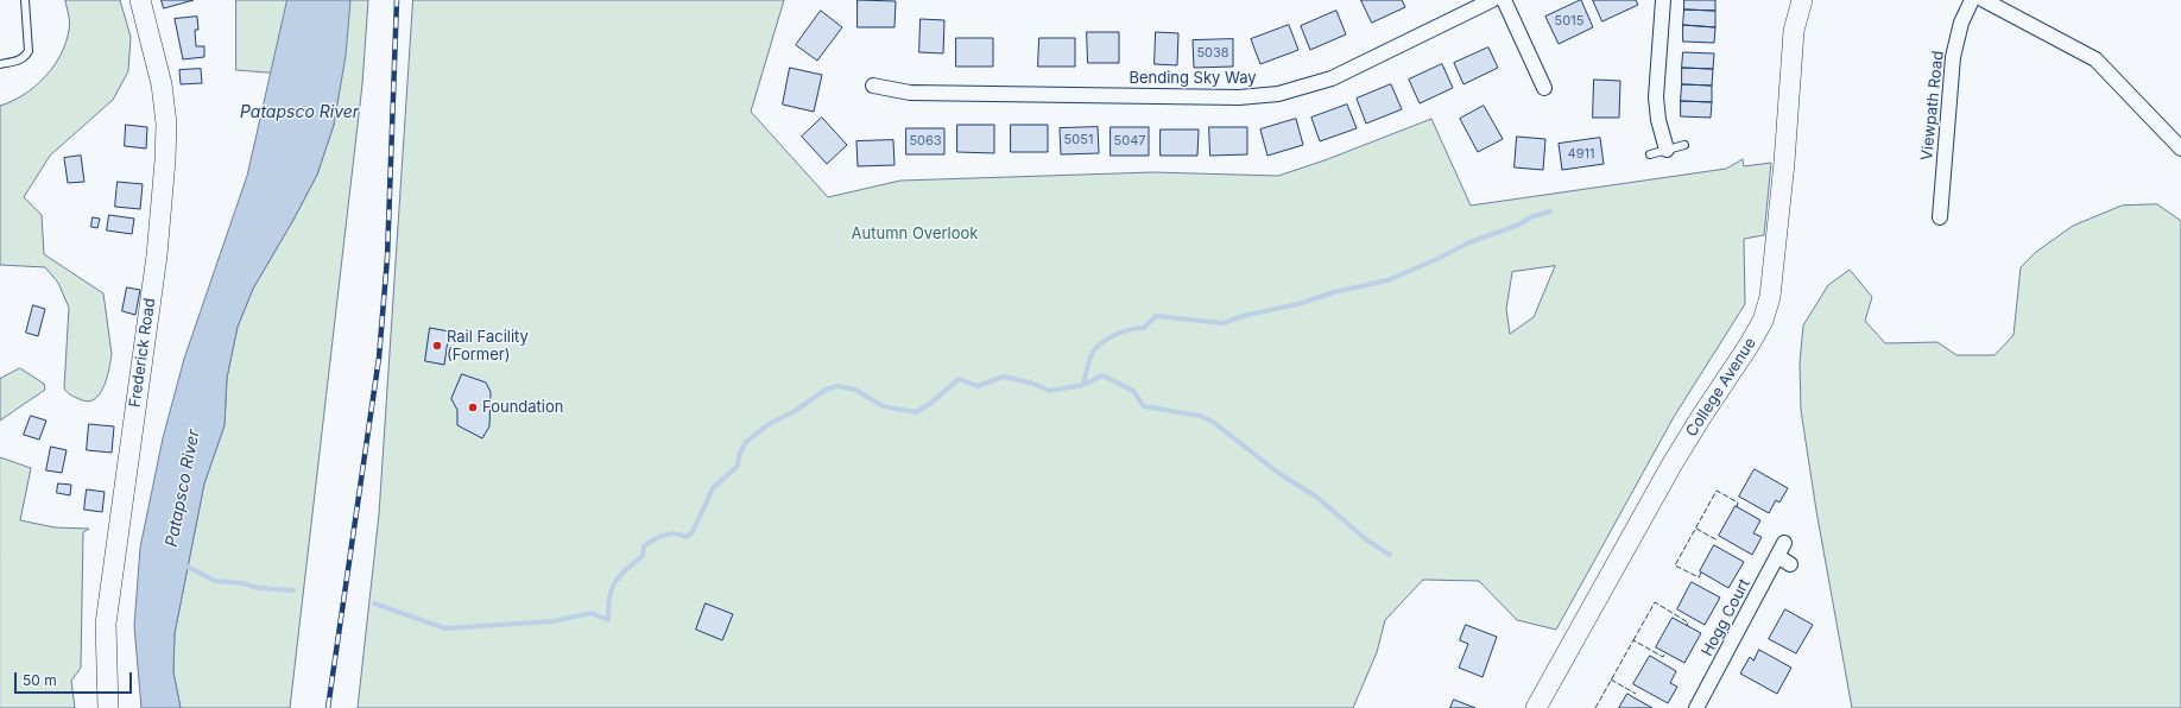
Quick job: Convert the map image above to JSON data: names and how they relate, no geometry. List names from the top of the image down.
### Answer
{
  "streets": {
    "street": [
      "Bending Sky Way",
      "Viewpath Road",
      "Frederick Road",
      "College Avenue",
      "Hogg Court"
    ]
  },
  "water": ["Patapsco River"],
  "parks": ["Autumn Overlook"],
  "places": ["Rail Facility (Former)", "Foundation"],
  "house_numbers": [
    "5015",
    "5038",
    "5051",
    "5063",
    "5047",
    "4911"
  ],
  "scale_bar": "50 m"
}
